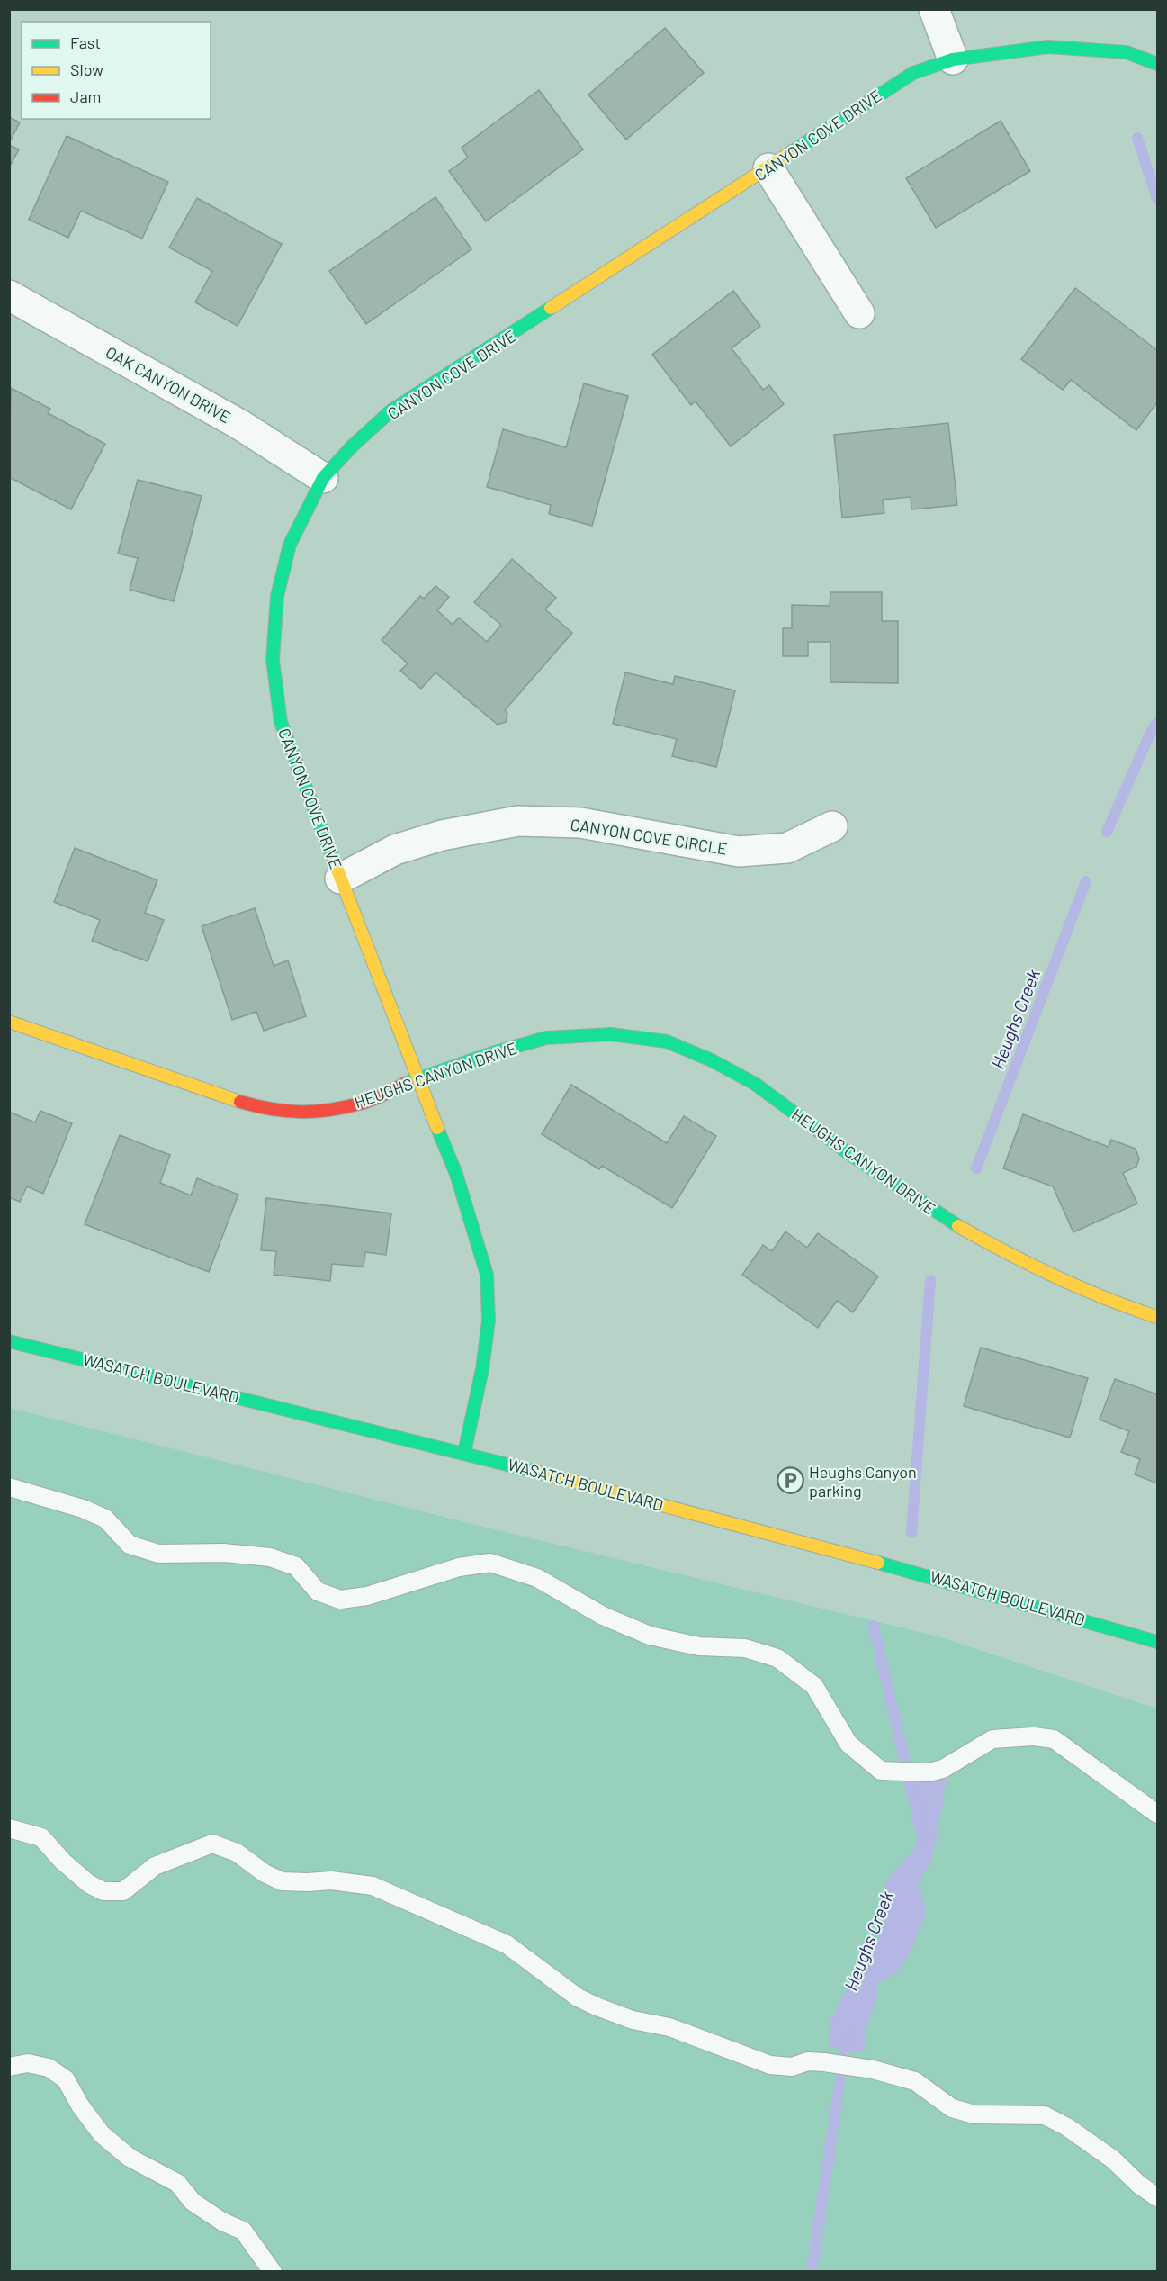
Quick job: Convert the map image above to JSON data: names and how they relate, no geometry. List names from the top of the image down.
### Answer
{
  "streets": {
    "street": [
      "CANYON COVE DRIVE",
      "OAK CANYON DRIVE",
      "CANYON COVE CIRCLE",
      "HEUGHS CANYON DRIVE",
      "WASATCH BOULEVARD"
    ]
  },
  "crossings": [
    ["CANYON COVE DRIVE", "OAK CANYON DRIVE"],
    ["CANYON COVE DRIVE", "CANYON COVE CIRCLE"],
    ["CANYON COVE DRIVE", "HEUGHS CANYON DRIVE"],
    ["CANYON COVE DRIVE", "WASATCH BOULEVARD"]
  ],
  "water": ["Heughs Creek"],
  "places": {
    "parking": ["Heughs Canyon parking"]
  },
  "legend": ["Fast", "Slow", "Jam"]
}
